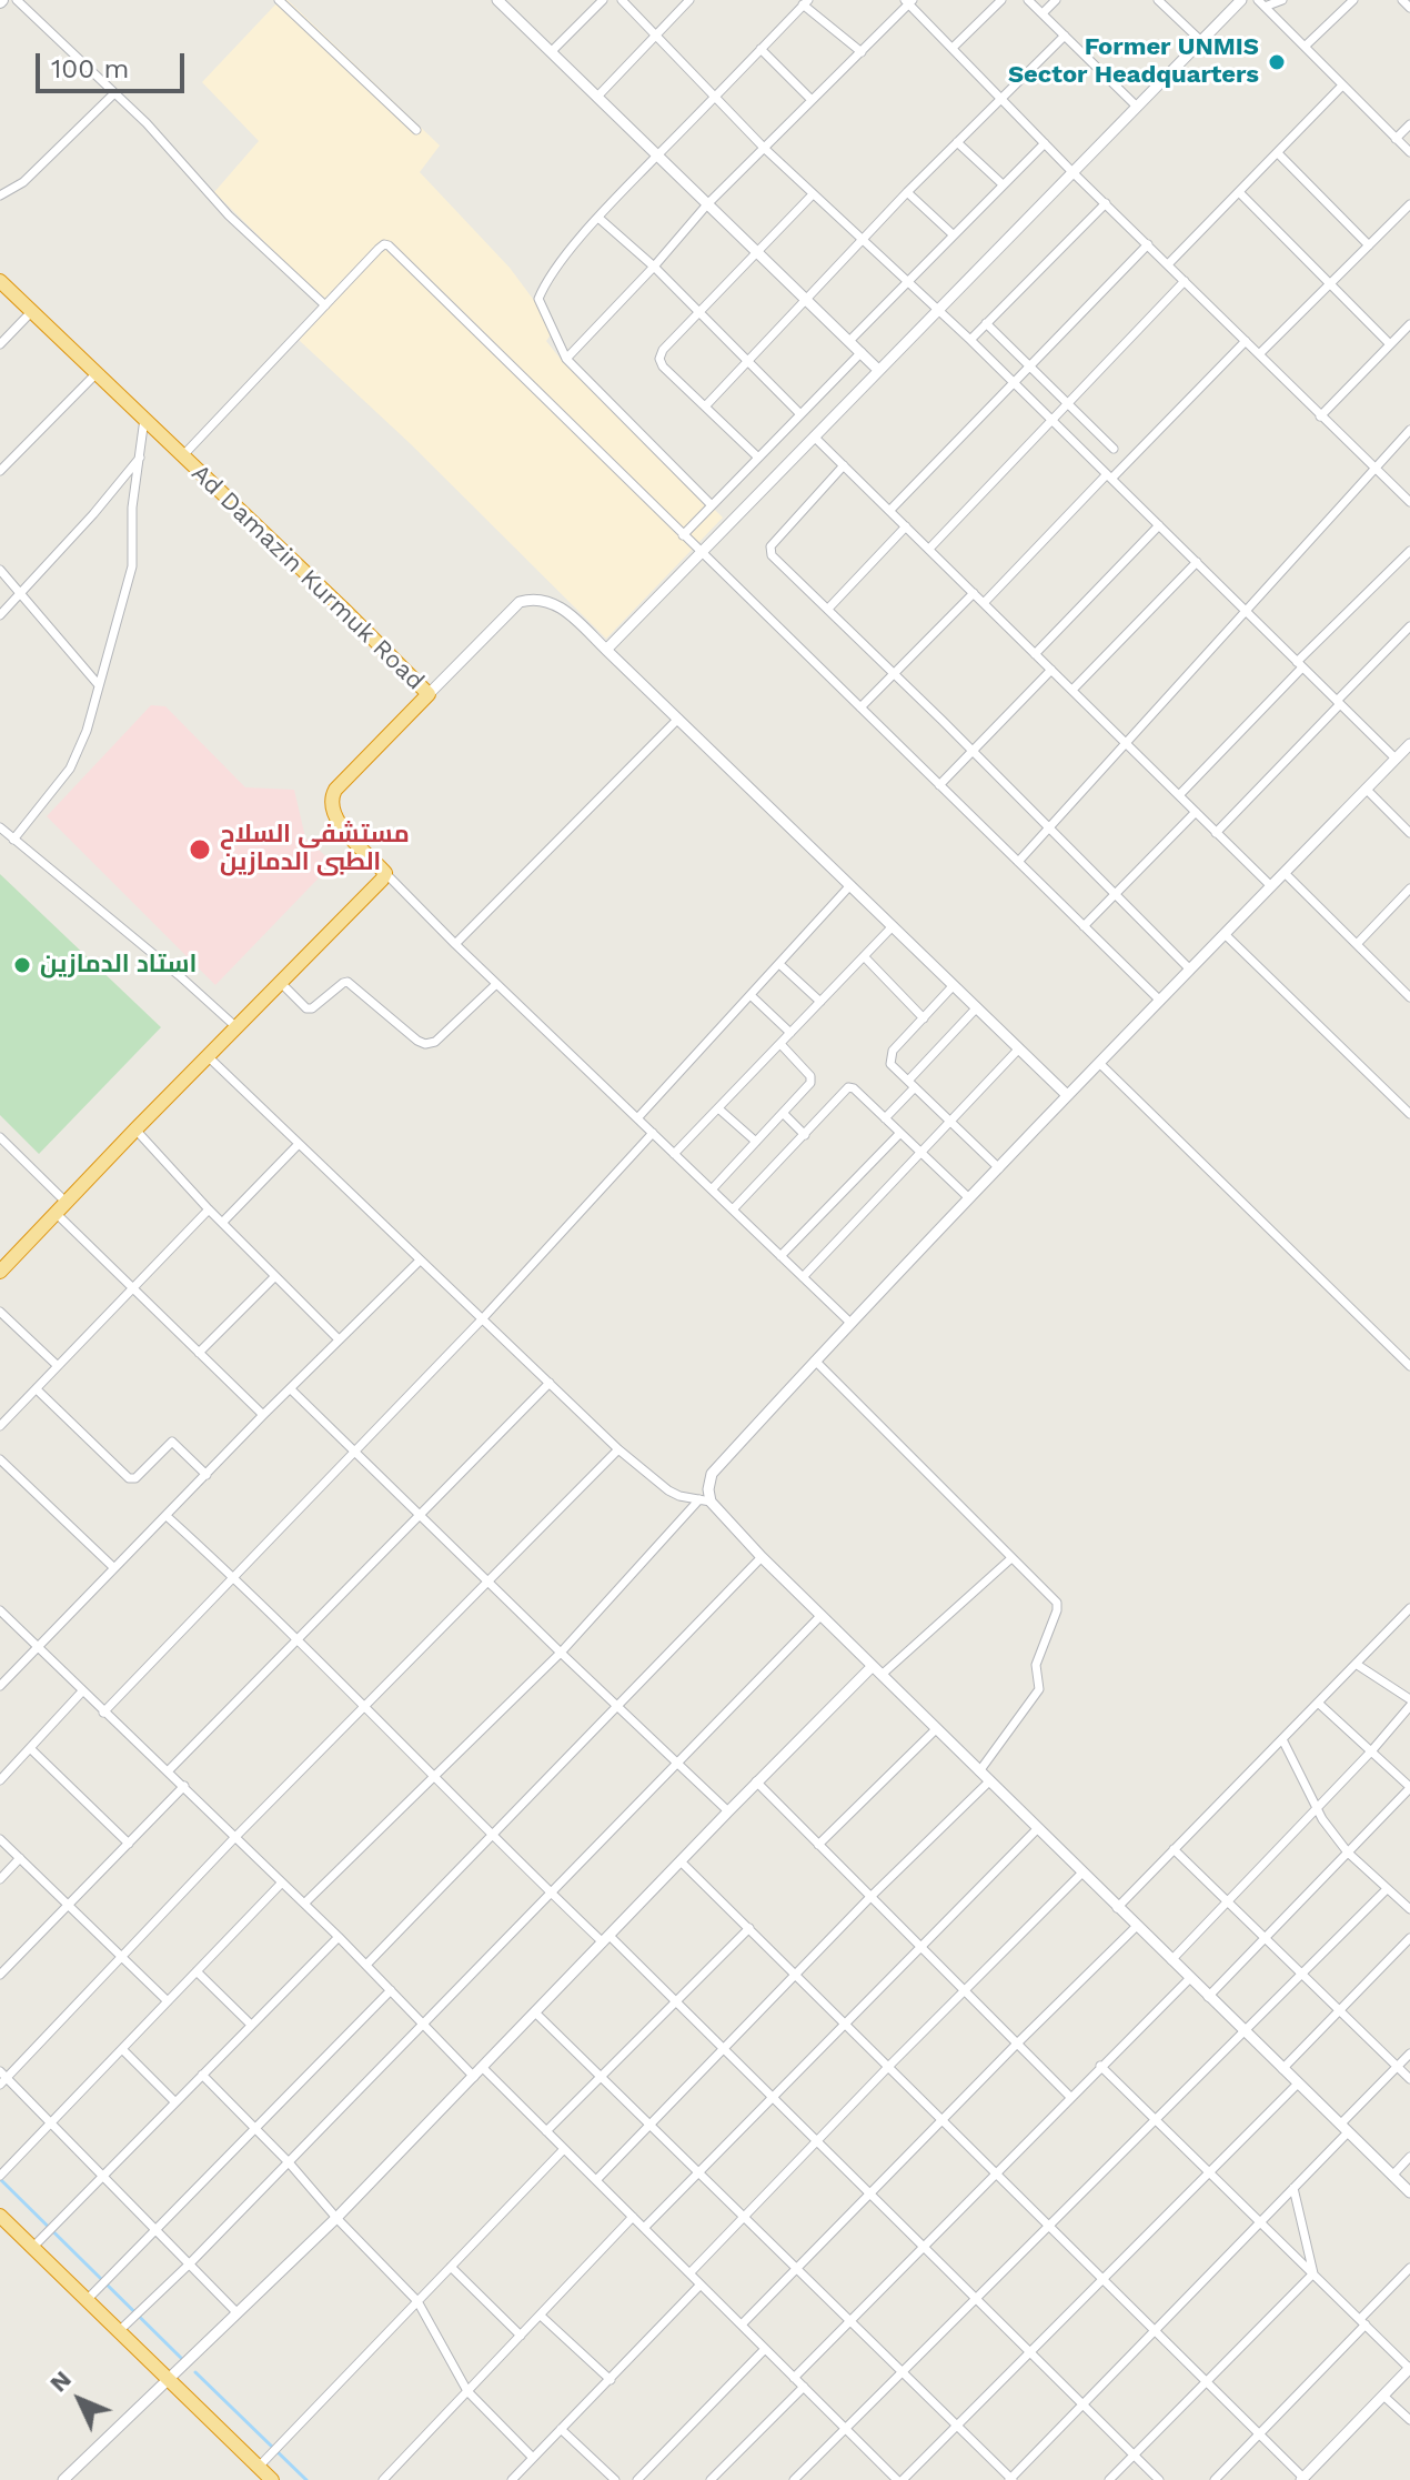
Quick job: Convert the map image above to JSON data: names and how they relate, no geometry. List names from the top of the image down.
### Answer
{
  "streets": {
    "highway": ["Ad Damazin Kurmuk Road"]
  },
  "places": ["Former UNMIS Sector Headquarters", "مستشفى السلاح الطبى الدمازين", "استاد الدمازين"],
  "scale_bar": "100 m",
  "north": "top left"
}
